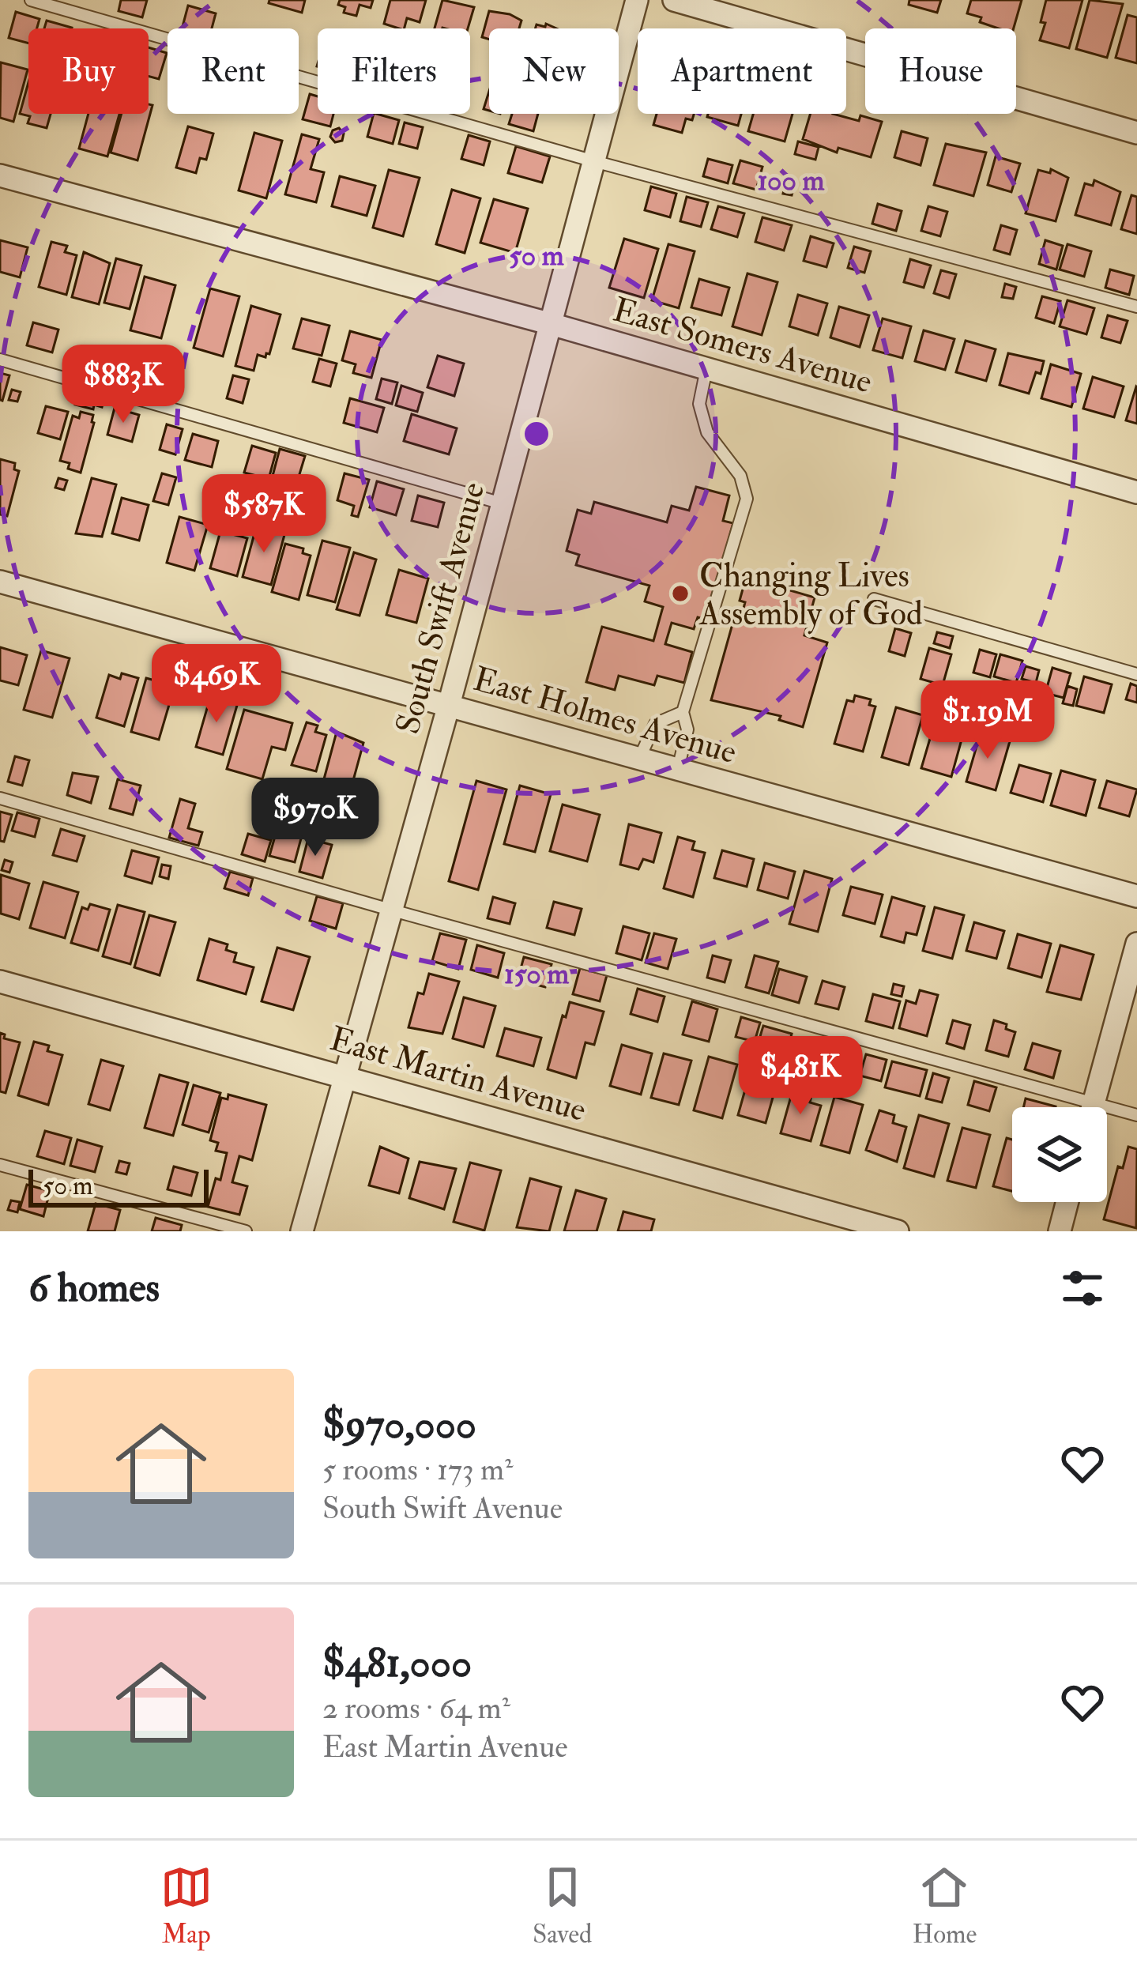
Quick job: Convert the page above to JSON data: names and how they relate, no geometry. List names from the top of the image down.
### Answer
{
  "streets": {
    "street": [
      "East Somers Avenue",
      "South Swift Avenue",
      "East Holmes Avenue",
      "East Martin Avenue"
    ]
  },
  "crossings": [
    ["East Somers Avenue", "South Swift Avenue"],
    ["South Swift Avenue", "East Holmes Avenue"],
    ["South Swift Avenue", "East Martin Avenue"]
  ],
  "places": ["Changing Lives Assembly of God"],
  "scale_bar": "50 m",
  "page": {
    "chip": [
      "Buy",
      "Rent",
      "Filters",
      "New",
      "Apartment",
      "House"
    ],
    "price": [
      "$883K",
      "$587K",
      "$469K",
      "$1.19M",
      "$970K",
      "$481K"
    ],
    "scale": "50 m",
    "heading": "6 homes",
    "list": [
      {
        "name": "$970,000",
        "note": "5 rooms · 173 m² · South Swift Avenue"
      },
      {
        "name": "$481,000",
        "note": "2 rooms · 64 m² · East Martin Avenue"
      }
    ],
    "tabs": ["Map", "Saved", "Home"]
  },
  "rings": ["100 m", "50 m", "150 m"]
}
